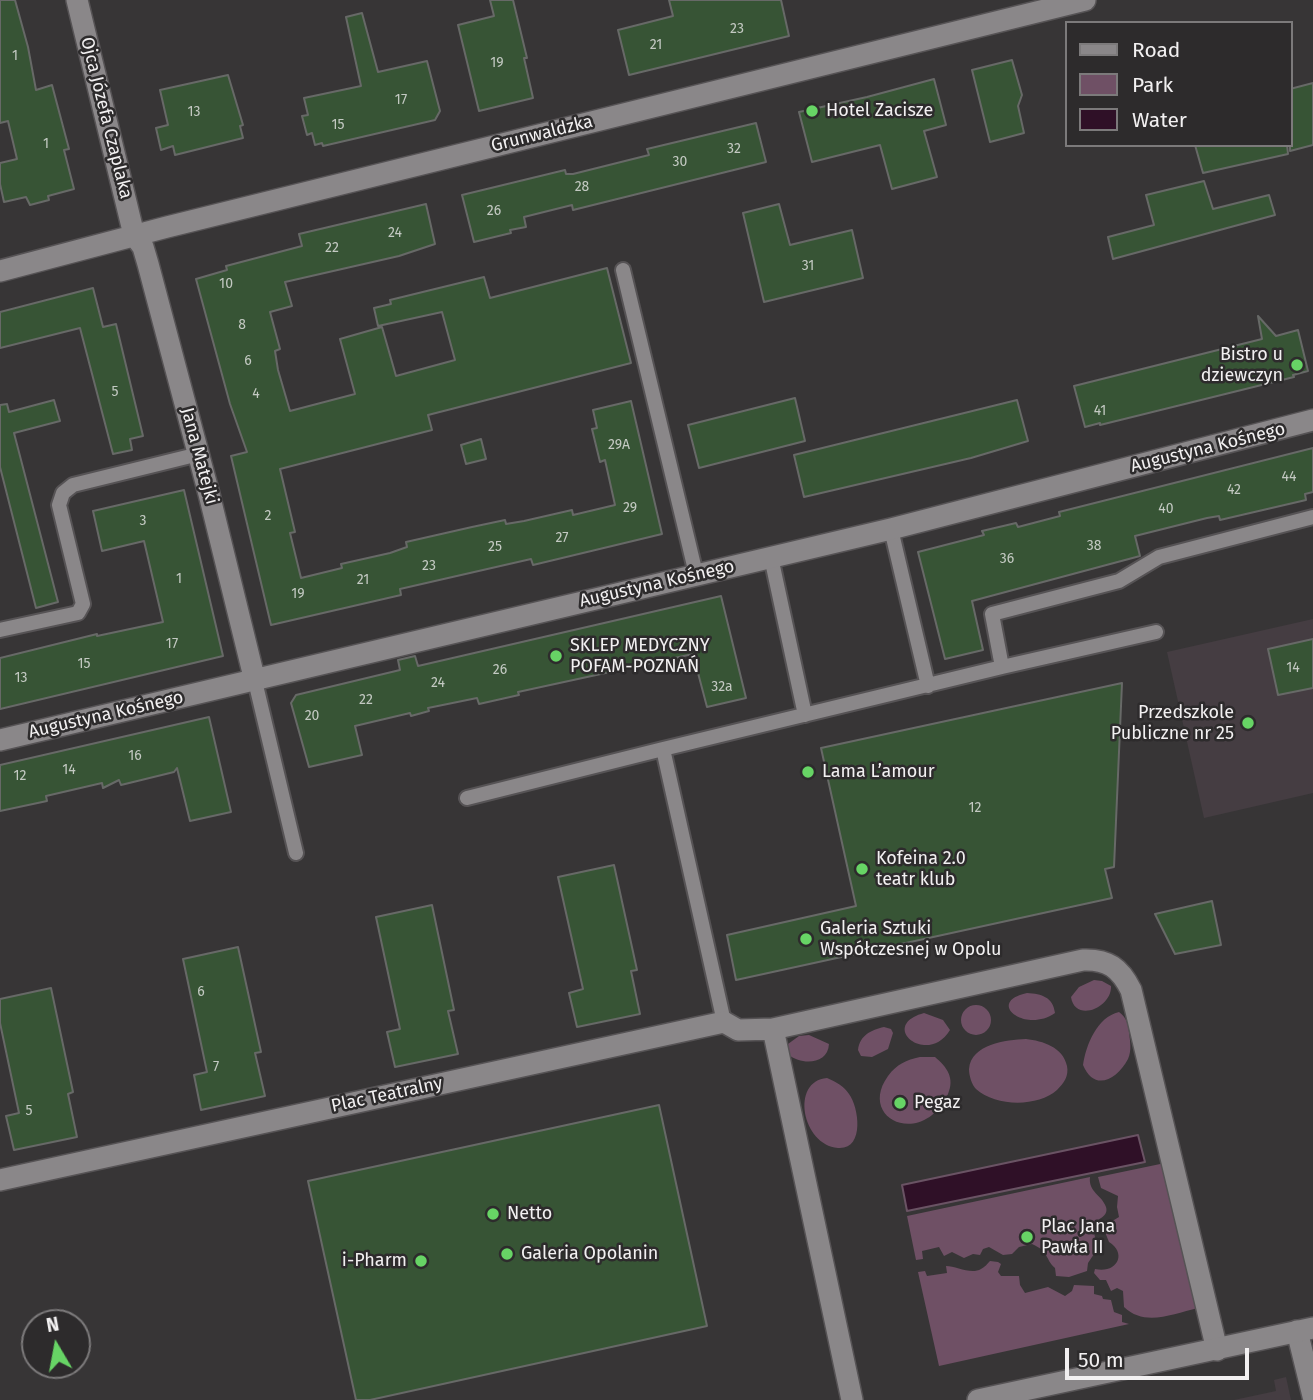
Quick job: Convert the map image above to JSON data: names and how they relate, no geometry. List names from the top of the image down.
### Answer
{
  "streets": {
    "street": [
      "Ojca Józefa Czaplaka",
      "Grunwaldzka",
      "Augustyna Kośnego",
      "Jana Matejki",
      "Plac Teatralny"
    ]
  },
  "crossings": [
    ["Ojca Józefa Czaplaka", "Grunwaldzka"],
    ["Ojca Józefa Czaplaka", "Jana Matejki"],
    ["Grunwaldzka", "Jana Matejki"],
    ["Augustyna Kośnego", "Jana Matejki"]
  ],
  "places": [
    "Hotel Zacisze",
    "Bistro u dziewczyn",
    "SKLEP MEDYCZNY POFAM-POZNAŃ",
    "Przedszkole Publiczne nr 25",
    "Lama L’amour",
    "Kofeina 2.0 teatr klub",
    "Galeria Sztuki Współczesnej w Opolu",
    "Pegaz",
    "Netto",
    "Plac Jana Pawła II",
    "Galeria Opolanin",
    "i-Pharm"
  ],
  "house_numbers": [
    "23",
    "21",
    "1",
    "19",
    "17",
    "13",
    "15",
    "1",
    "32",
    "30",
    "28",
    "26",
    "24",
    "22",
    "31",
    "10",
    "8",
    "6",
    "5",
    "4",
    "41",
    "29A",
    "44",
    "42",
    "29",
    "40",
    "2",
    "3",
    "27",
    "38",
    "25",
    "36",
    "23",
    "1",
    "21",
    "19",
    "17",
    "15",
    "14",
    "26",
    "13",
    "24",
    "32a",
    "22",
    "20",
    "16",
    "14",
    "12",
    "12",
    "6",
    "7",
    "5"
  ],
  "legend": ["Road", "Park", "Water"],
  "scale_bar": "50 m",
  "north": "top"
}
